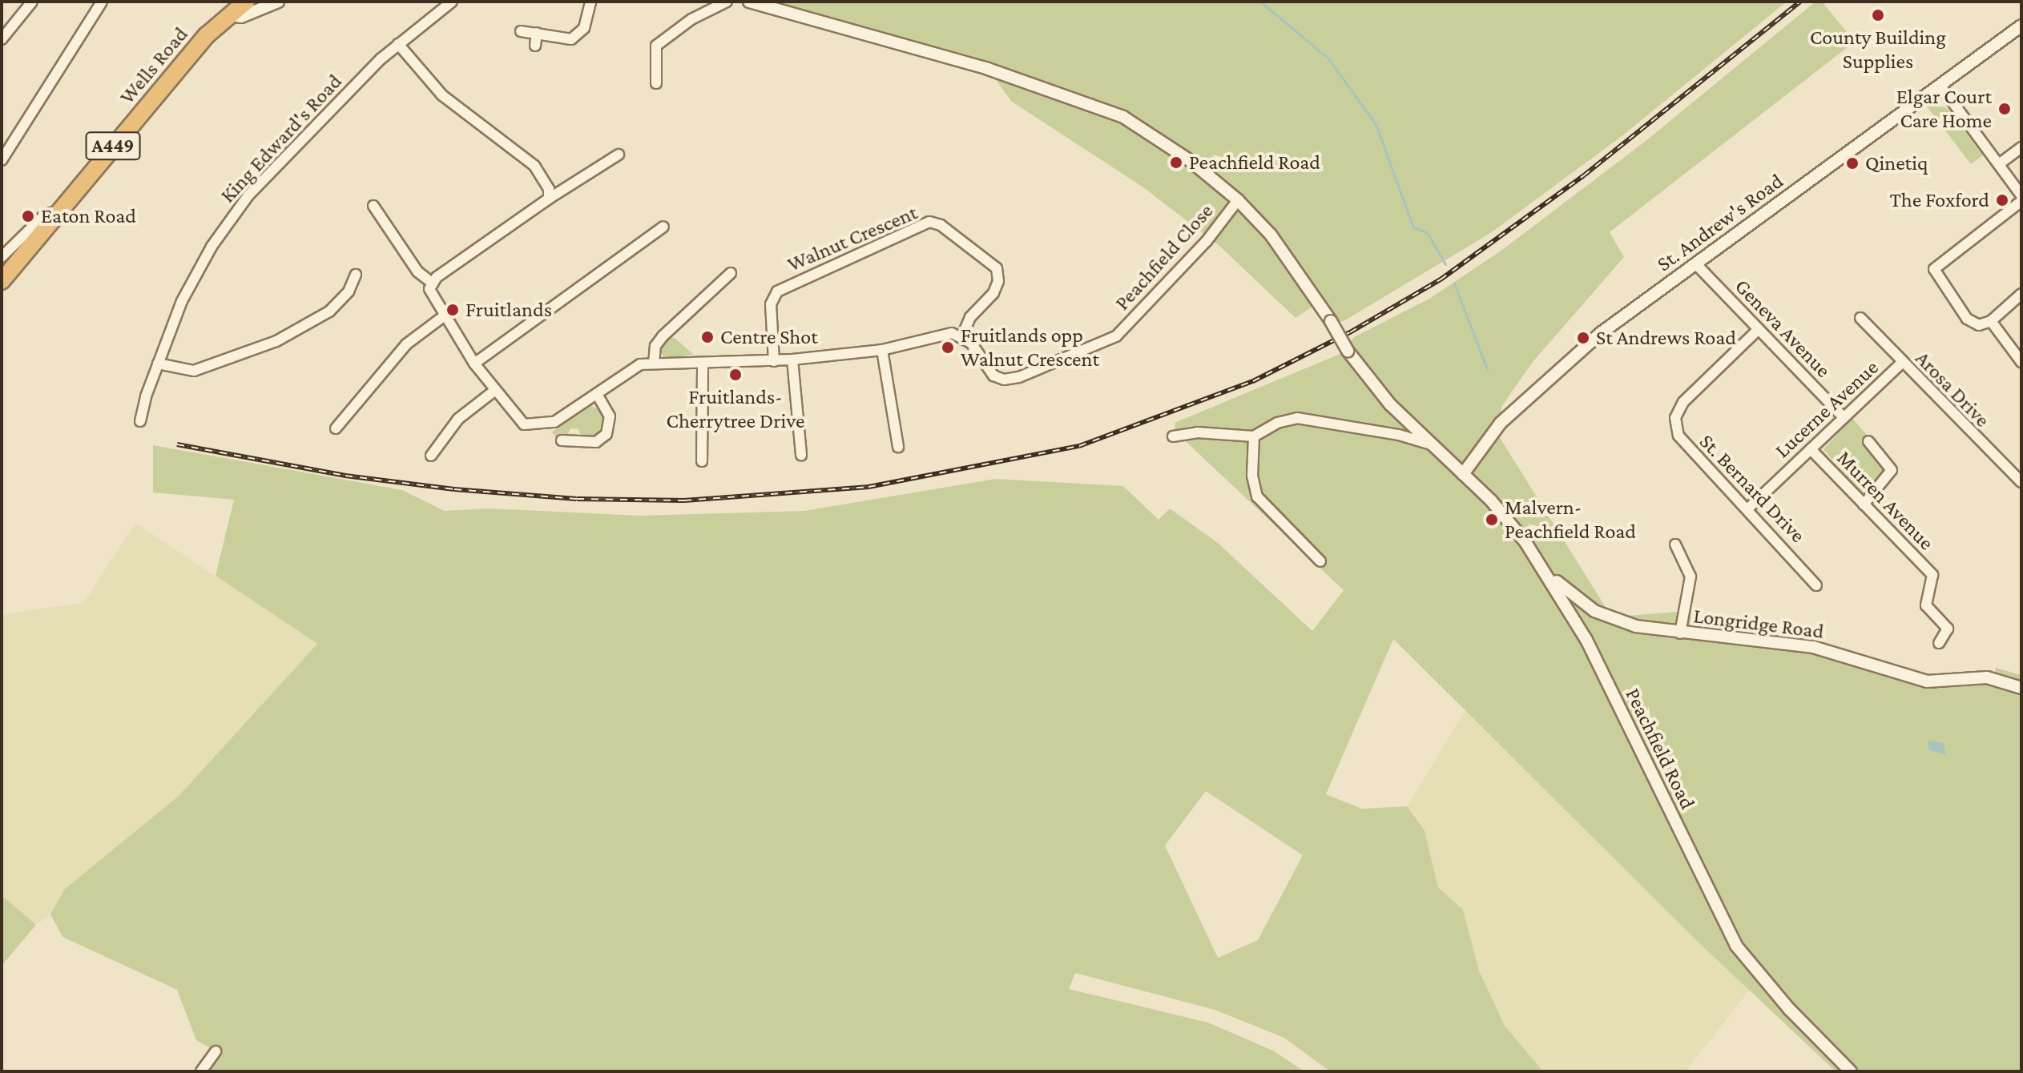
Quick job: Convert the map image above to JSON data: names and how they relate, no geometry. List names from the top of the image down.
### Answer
{
  "streets": {
    "highway": ["Wells Road", "A449"],
    "street": [
      "King Edward's Road",
      "St. Andrew's Road",
      "Walnut Crescent",
      "Peachfield Close",
      "Geneva Avenue",
      "Arosa Drive",
      "Lucerne Avenue",
      "St. Bernard Drive",
      "Murren Avenue",
      "Longridge Road",
      "Peachfield Road"
    ]
  },
  "crossings": [
    ["St. Andrew's Road", "Geneva Avenue"],
    ["St. Andrew's Road", "Peachfield Road"],
    ["Walnut Crescent", "Peachfield Close"],
    ["Peachfield Close", "Peachfield Road"],
    ["Geneva Avenue", "Lucerne Avenue"],
    ["Geneva Avenue", "St. Bernard Drive"],
    ["Arosa Drive", "Lucerne Avenue"],
    ["Lucerne Avenue", "St. Bernard Drive"],
    ["Lucerne Avenue", "Murren Avenue"],
    ["Longridge Road", "Peachfield Road"]
  ],
  "places": [
    "County Building Supplies",
    "Elgar Court Care Home",
    "Peachfield Road",
    "Qinetiq",
    "The Foxford",
    "Eaton Road",
    "Fruitlands",
    "Centre Shot",
    "St Andrews Road",
    "Fruitlands opp Walnut Crescent",
    "Fruitlands- Cherrytree Drive",
    "Malvern- Peachfield Road"
  ]
}
